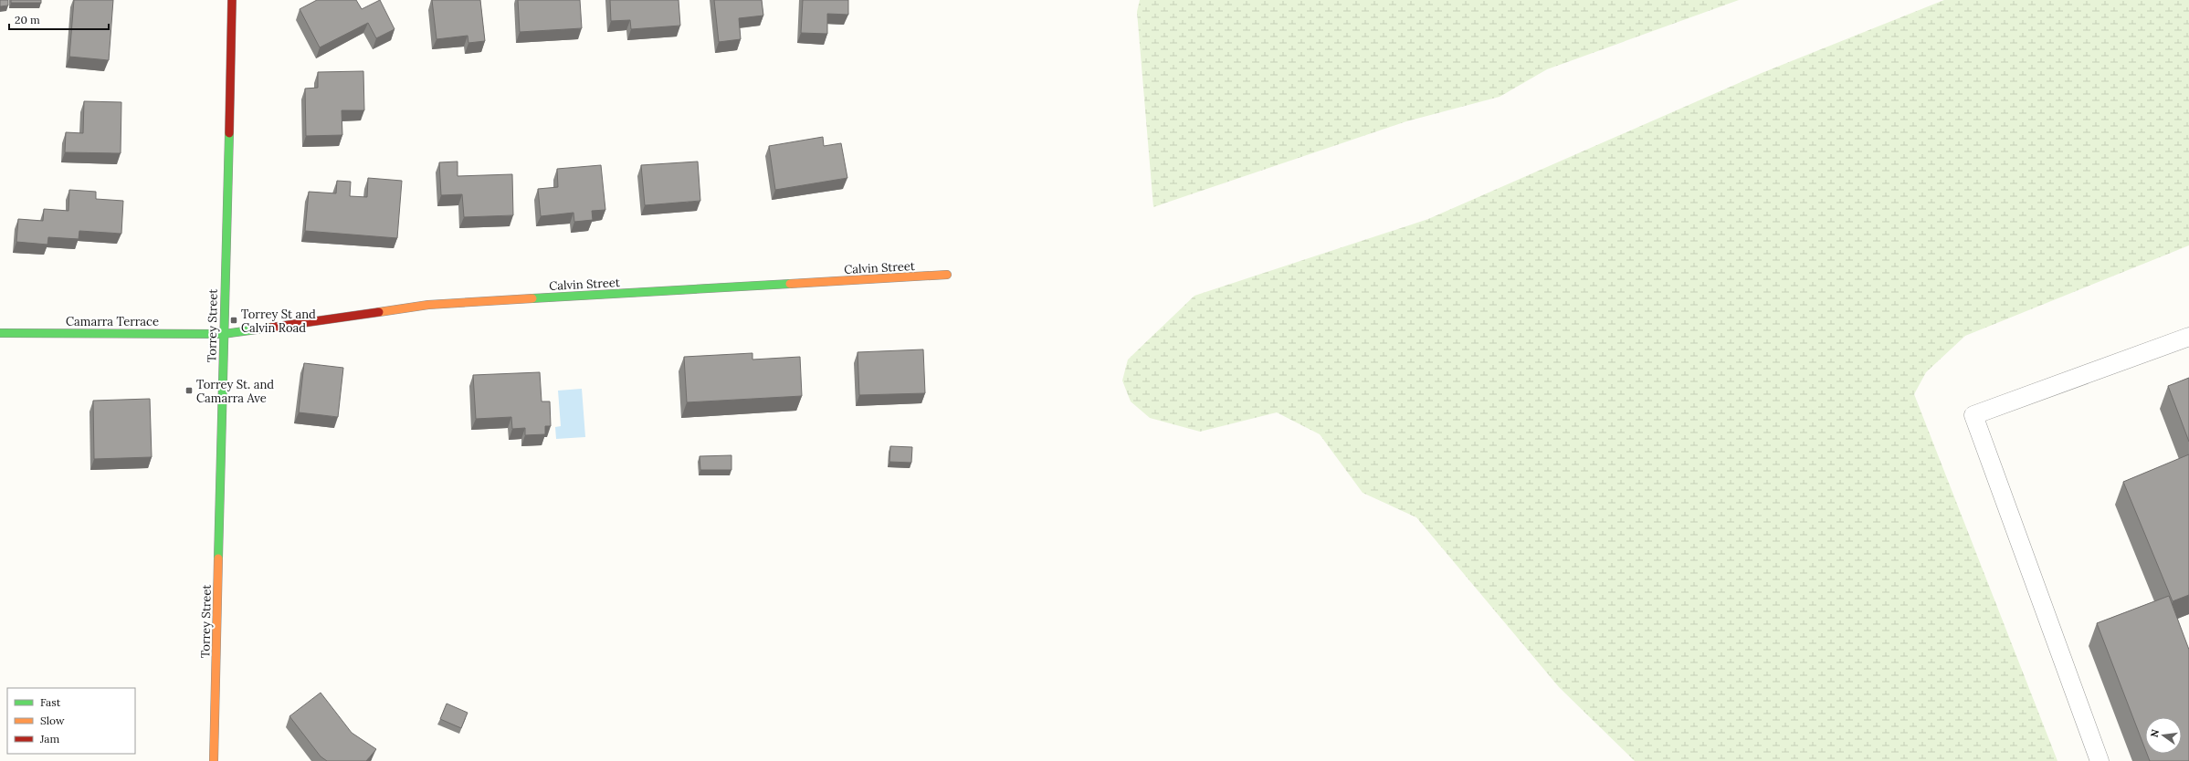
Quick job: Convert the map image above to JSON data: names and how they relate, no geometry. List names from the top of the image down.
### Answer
{
  "streets": {
    "street": ["Calvin Street", "Camarra Terrace", "Torrey Street"]
  },
  "crossings": [
    ["Calvin Street", "Camarra Terrace"],
    ["Calvin Street", "Torrey Street"],
    ["Camarra Terrace", "Torrey Street"]
  ],
  "places": {
    "transit": ["Torrey St and Calvin Road", "Torrey St. and Camarra Ave"]
  },
  "legend": ["Fast", "Slow", "Jam"],
  "scale_bar": "20 m",
  "north": "left"
}
